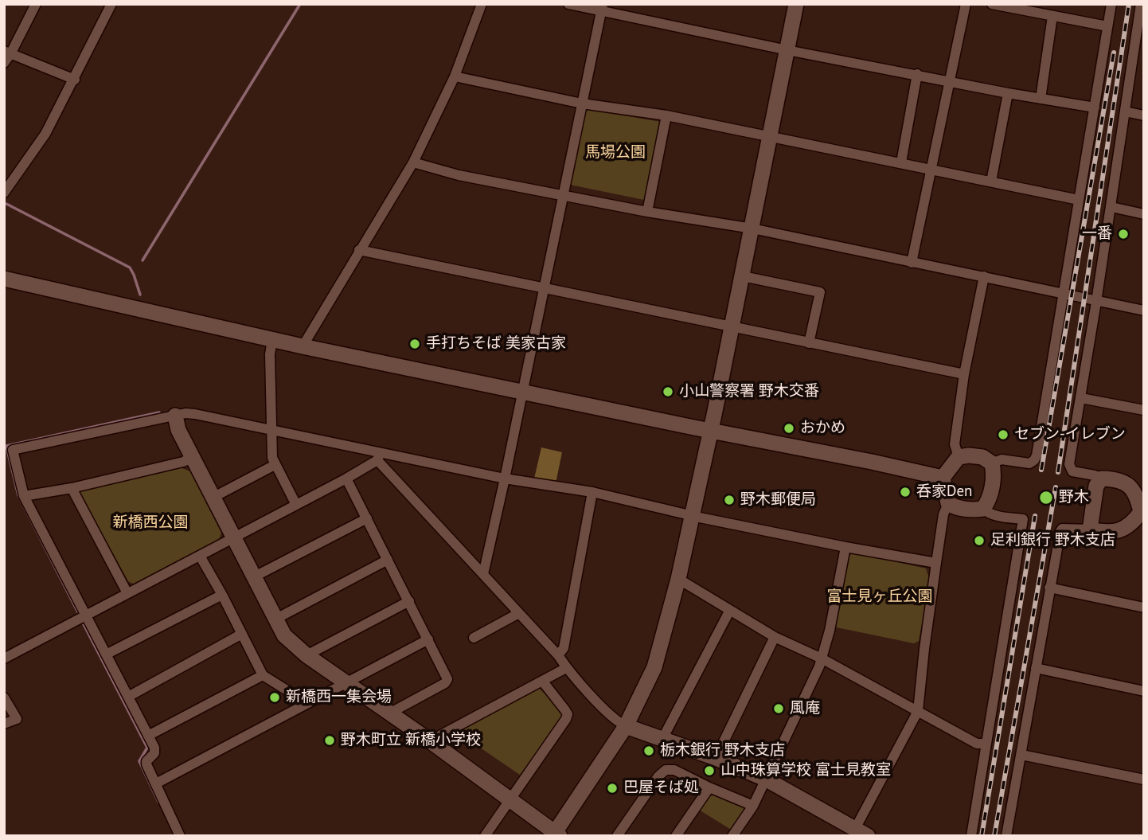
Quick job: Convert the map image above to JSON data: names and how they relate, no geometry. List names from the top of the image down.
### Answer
{
  "parks": ["馬場公園", "新橋西公園", "富士見ヶ丘公園"],
  "places": [
    "一番",
    "手打ちそば 美家古家",
    "小山警察署 野木交番",
    "おかめ",
    "セブン-イレブン",
    "呑家Den",
    "野木",
    "野木郵便局",
    "足利銀行 野木支店",
    "新橋西一集会場",
    "風庵",
    "野木町立 新橋小学校",
    "栃木銀行 野木支店",
    "山中珠算学校 富士見教室",
    "巴屋そば処"
  ]
}
